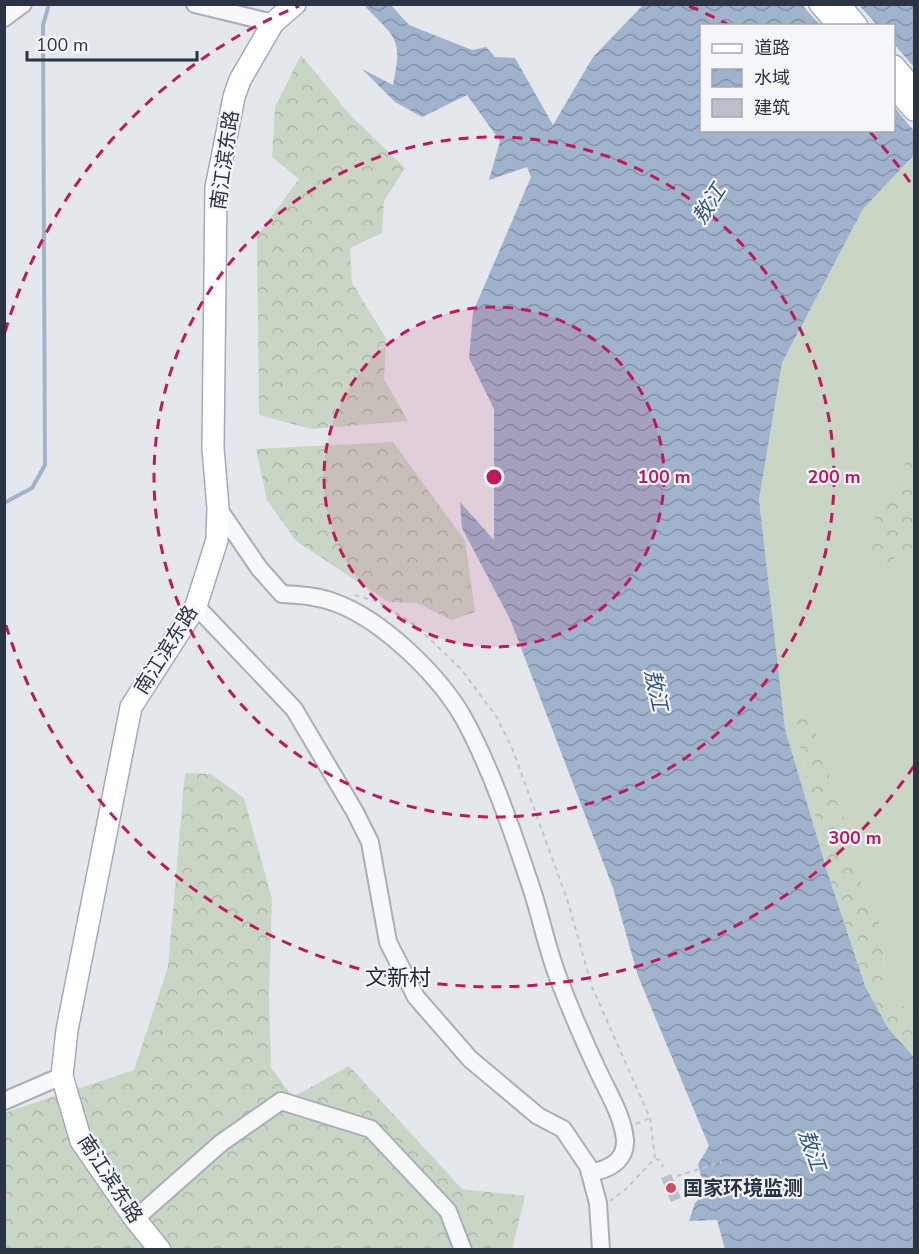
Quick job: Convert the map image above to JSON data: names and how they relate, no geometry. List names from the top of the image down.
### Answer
{
  "streets": {
    "main road": ["南江滨东路"]
  },
  "districts": ["文新村"],
  "water": ["敖江"],
  "places": ["国家环境监测"],
  "legend": ["道路", "水域", "建筑"],
  "scale_bar": "100 m",
  "rings": ["100 m", "200 m", "300 m"]
}
